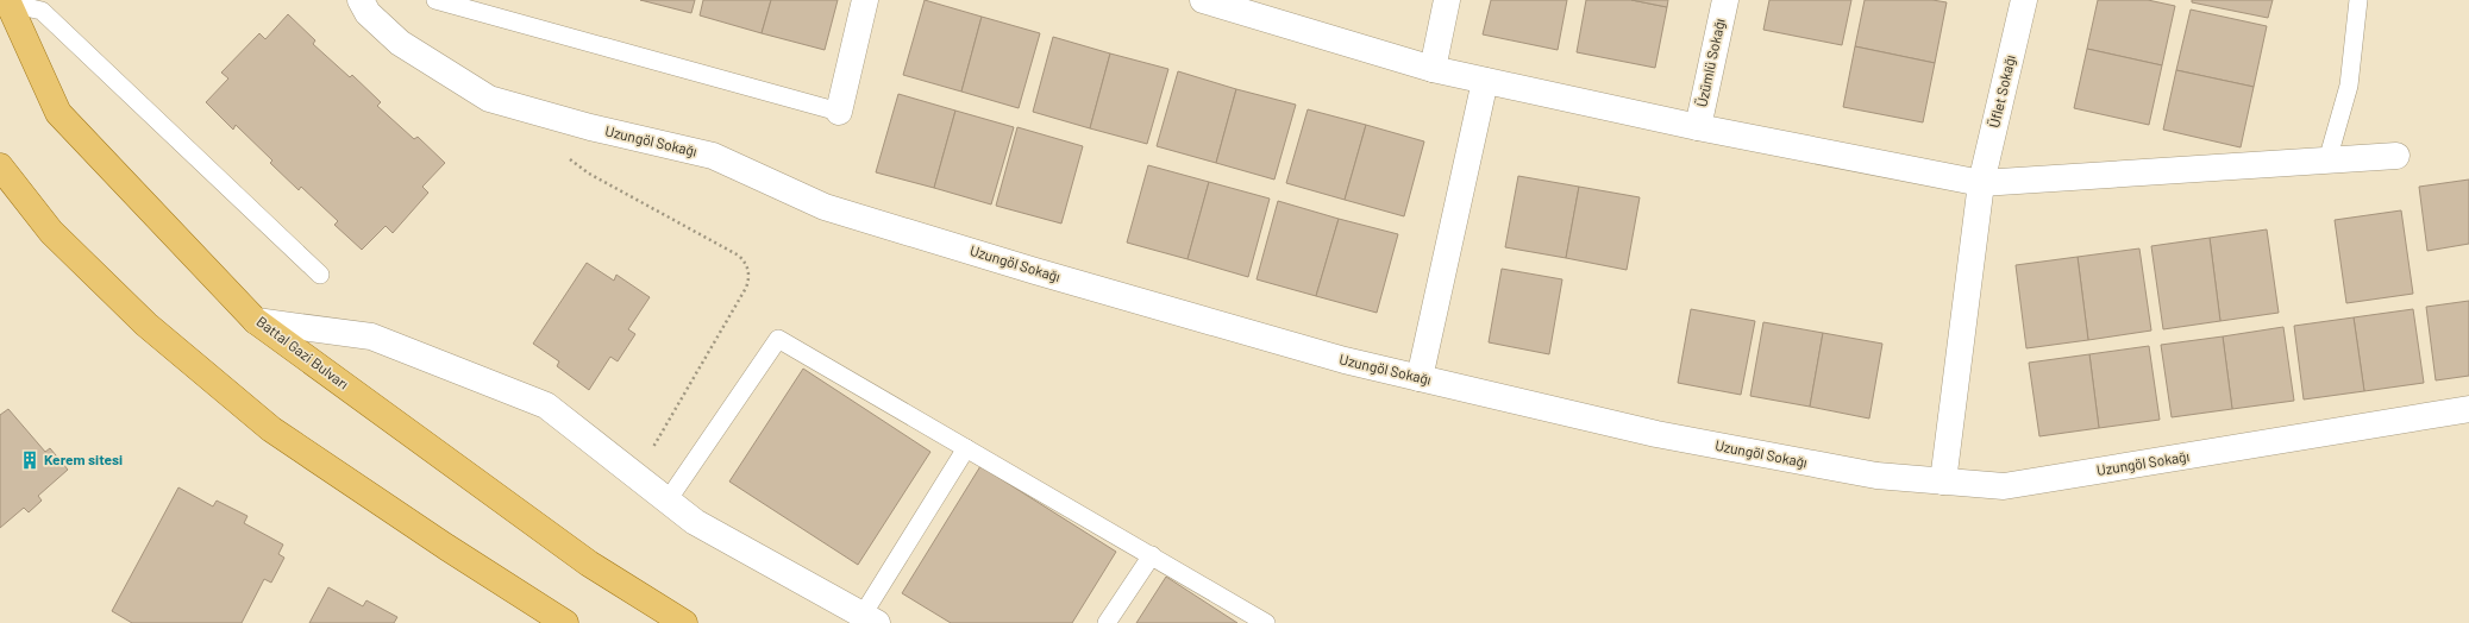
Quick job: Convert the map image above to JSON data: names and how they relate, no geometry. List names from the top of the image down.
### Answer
{
  "streets": {
    "main road": ["Battal Gazi Bulvarı"],
    "street": ["Üzümlü Sokağı", "Üflet Sokağı", "Uzungöl Sokağı"]
  },
  "crossings": [
    ["Üflet Sokağı", "Uzungöl Sokağı"]
  ],
  "places": {
    "building": ["Kerem sitesi"]
  }
}
